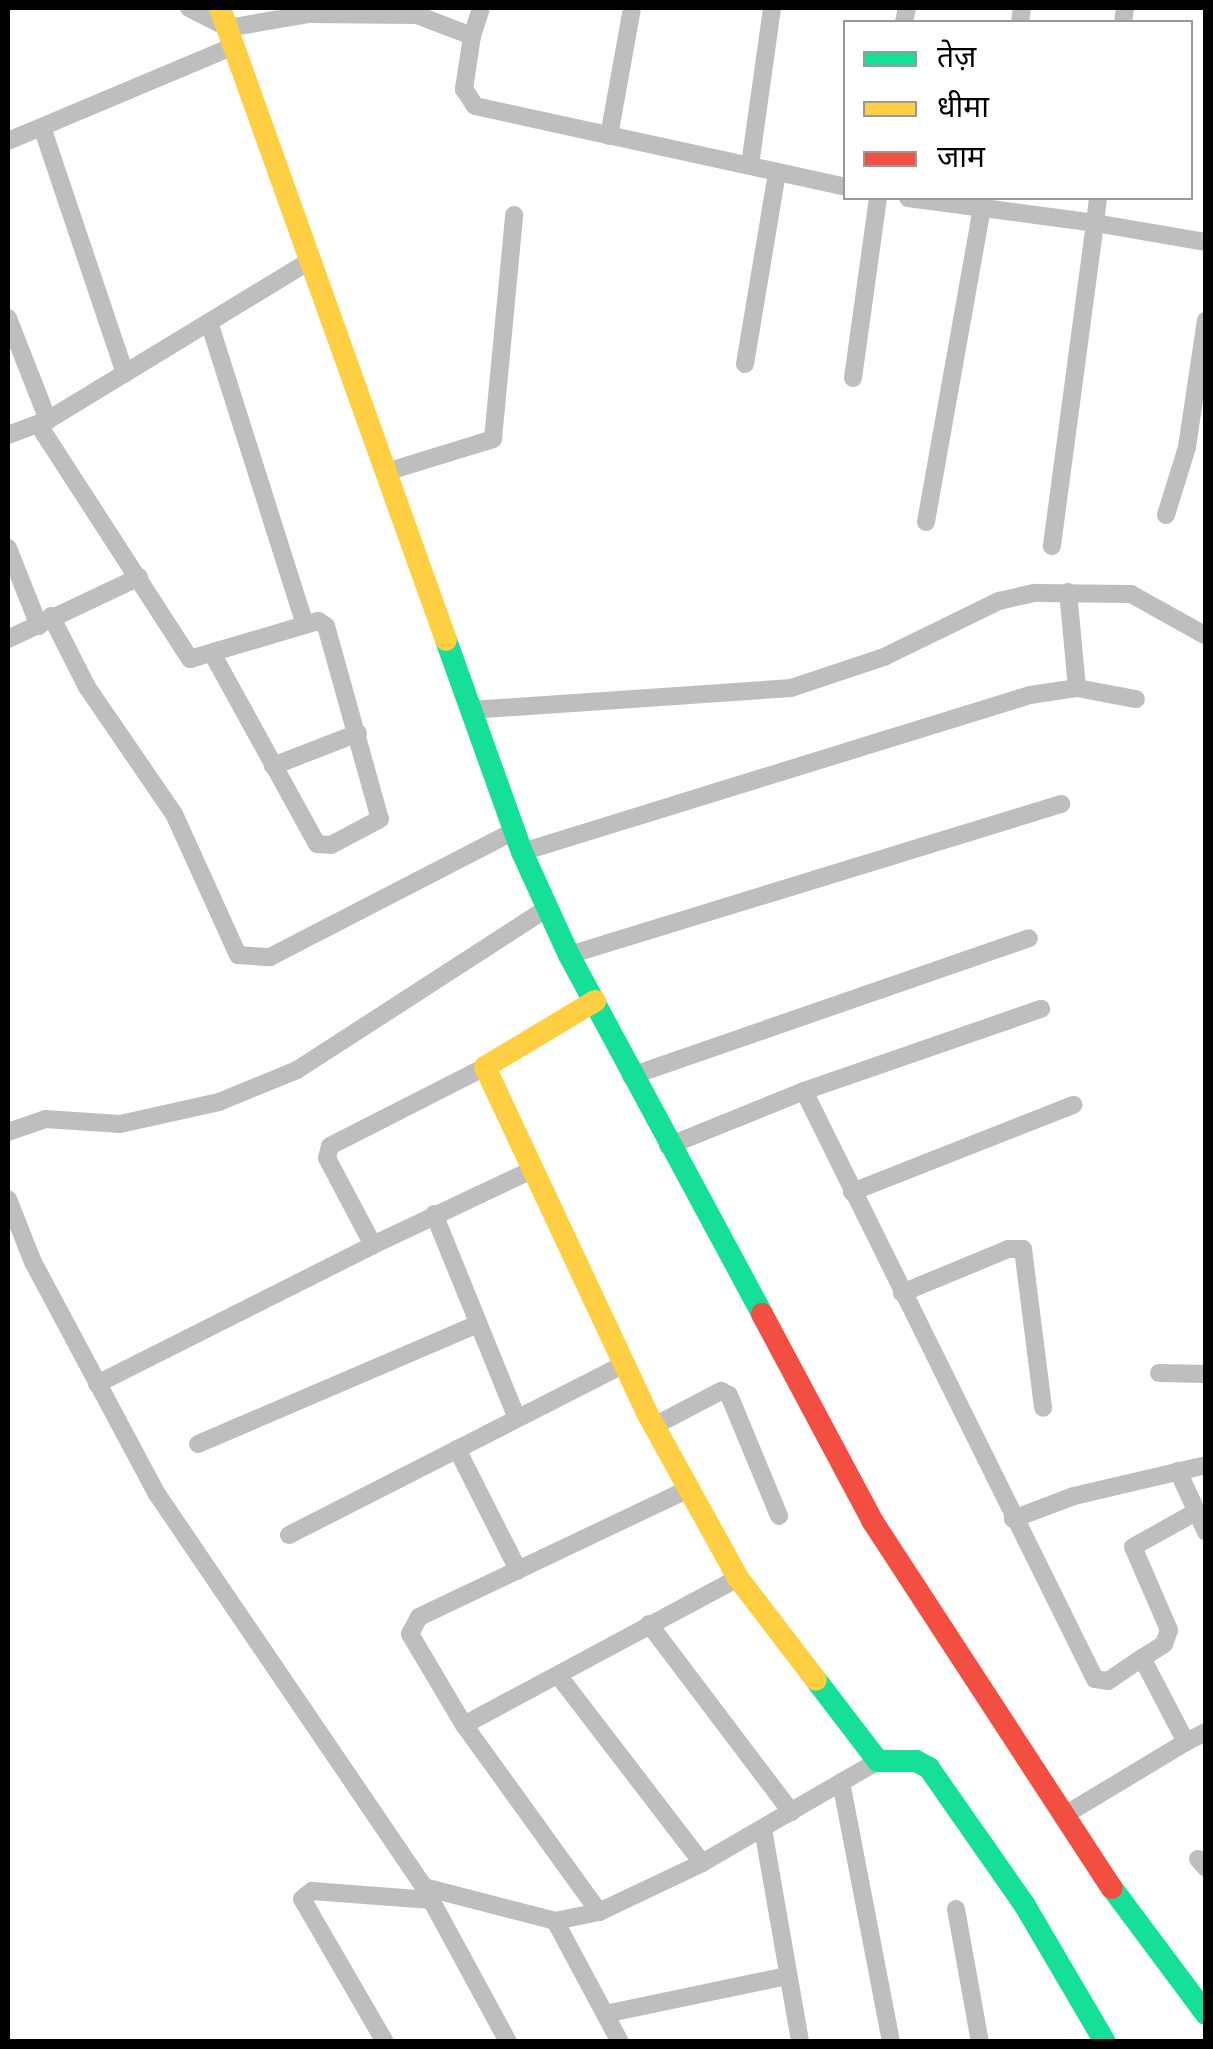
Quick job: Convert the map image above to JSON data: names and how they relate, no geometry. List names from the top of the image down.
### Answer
{
  "legend": ["तेज़", "धीमा", "जाम"]
}
